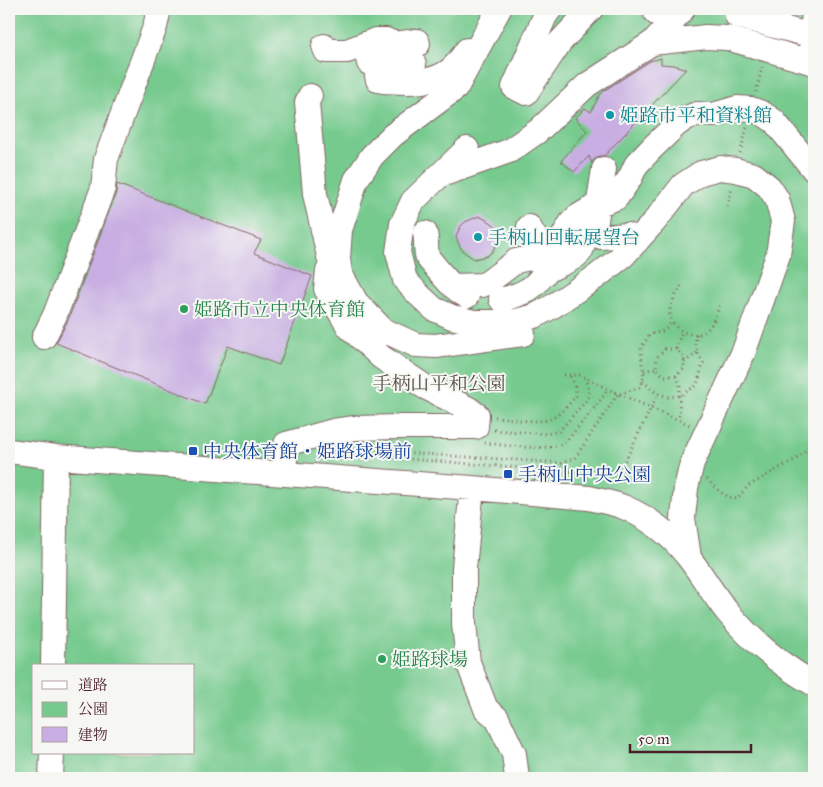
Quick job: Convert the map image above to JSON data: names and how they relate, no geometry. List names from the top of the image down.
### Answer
{
  "parks": ["手柄山平和公園"],
  "places": {
    "other": [
      "姫路市平和資料館",
      "手柄山回転展望台",
      "姫路市立中央体育館",
      "姫路球場"
    ],
    "transit": ["中央体育館・姫路球場前", "手柄山中央公園"]
  },
  "legend": ["道路", "公園", "建物"],
  "scale_bar": "50 m"
}
